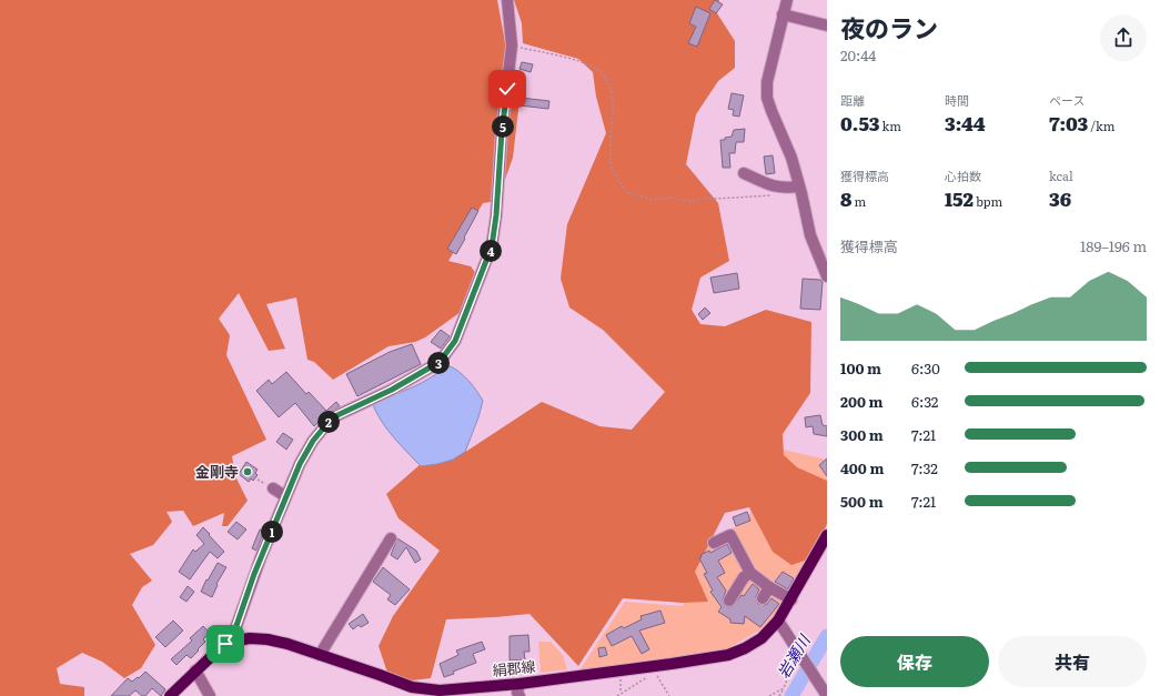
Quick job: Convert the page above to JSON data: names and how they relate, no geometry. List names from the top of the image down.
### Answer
{
  "streets": {
    "main road": ["絹郡線"]
  },
  "water": ["岩瀬川"],
  "places": ["金剛寺"],
  "page": {
    "heading": ["夜のラン", "20:44"],
    "stats": [
      ["距離", "0.53 km"],
      ["時間", "3:44"],
      ["ペース", "7:03 /km"],
      ["獲得標高", "8 m"],
      ["心拍数", "152 bpm"],
      ["kcal", "36"]
    ],
    "pins": [
      "5",
      "4",
      "3",
      "2",
      "1"
    ],
    "chart": ["獲得標高", "189–196 m"],
    "list": [
      {
        "name": "100 m",
        "note": "6:30"
      },
      {
        "name": "200 m",
        "note": "6:32"
      },
      {
        "name": "300 m",
        "note": "7:21"
      },
      {
        "name": "400 m",
        "note": "7:32"
      },
      {
        "name": "500 m",
        "note": "7:21"
      }
    ],
    "buttons": ["保存", "共有"]
  }
}
